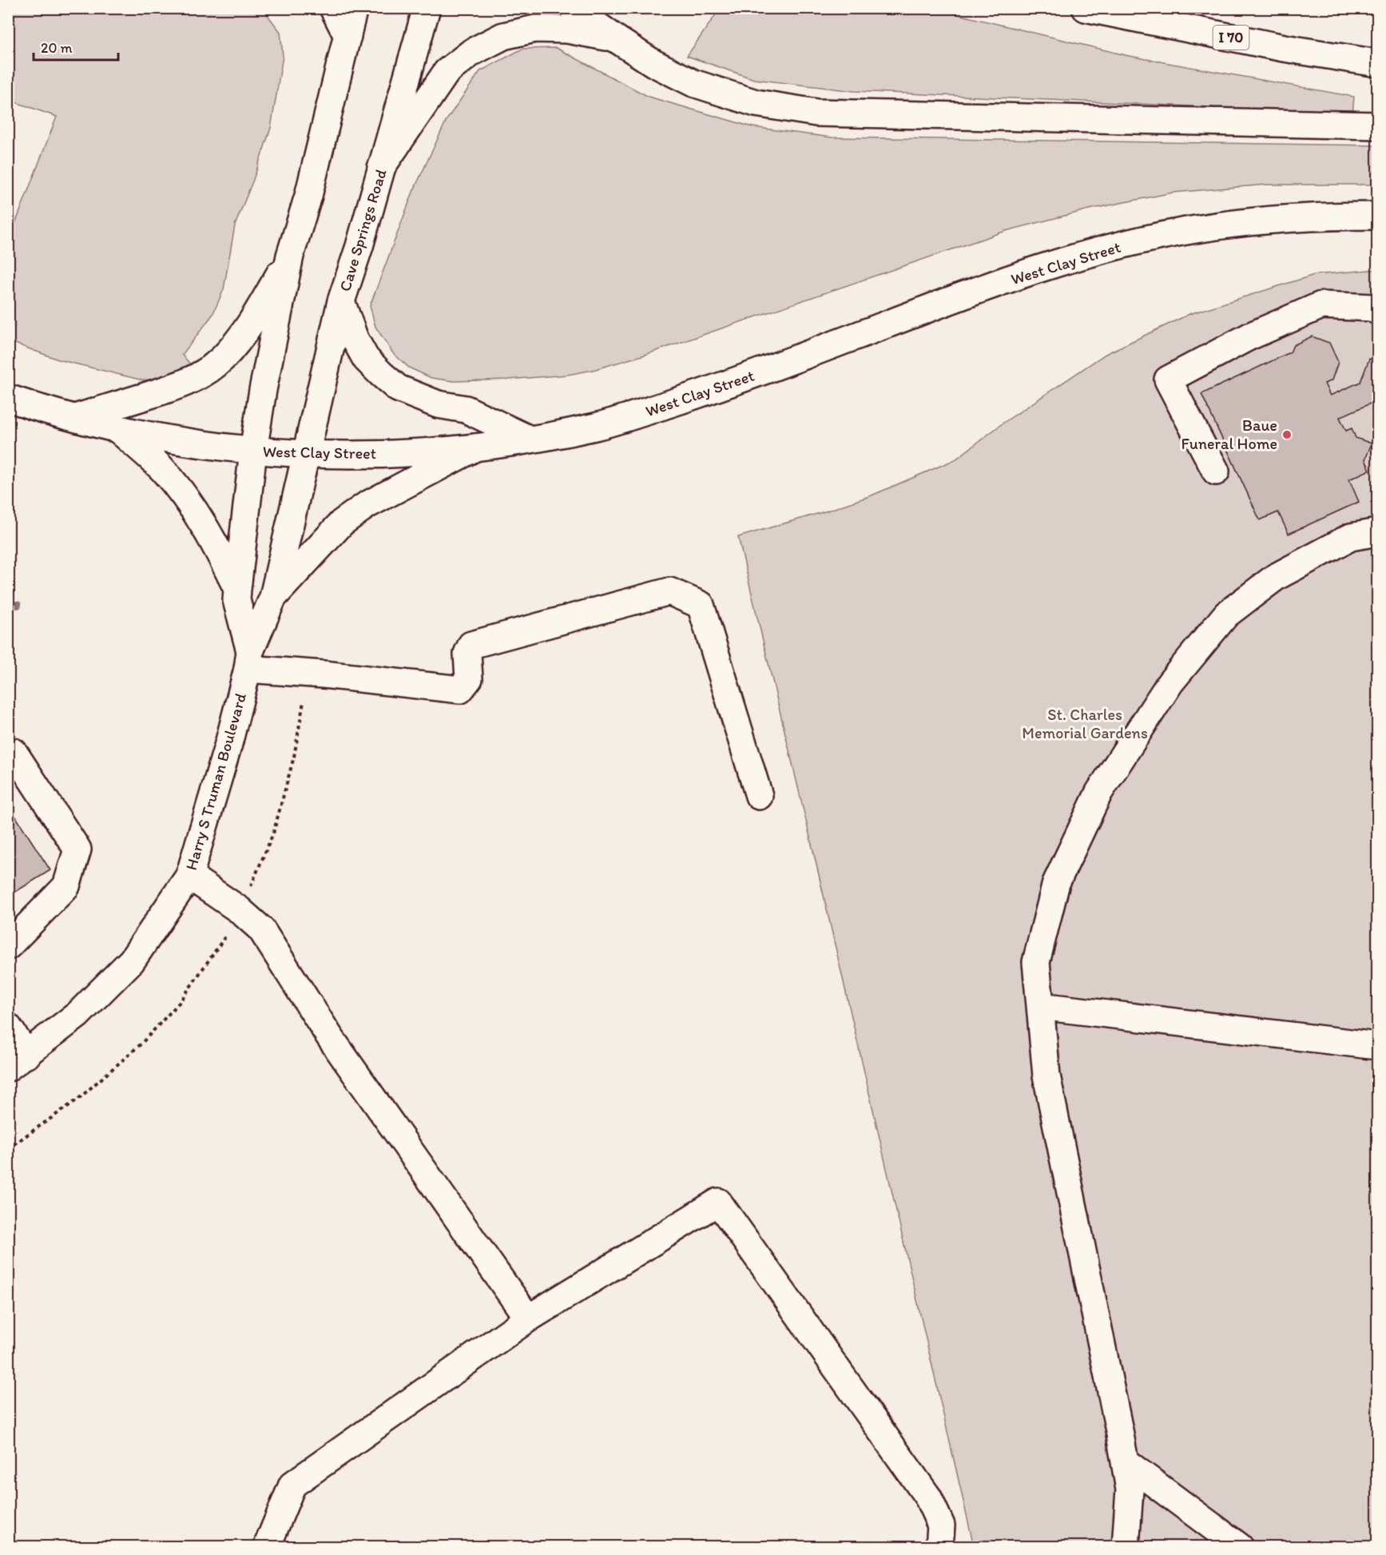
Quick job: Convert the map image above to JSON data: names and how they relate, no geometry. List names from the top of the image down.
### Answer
{
  "streets": {
    "main road": [
      "I 70",
      "Cave Springs Road",
      "West Clay Street",
      "Harry S Truman Boulevard"
    ]
  },
  "crossings": [
    ["Cave Springs Road", "West Clay Street"],
    ["Cave Springs Road", "Harry S Truman Boulevard"],
    ["West Clay Street", "Harry S Truman Boulevard"]
  ],
  "parks": ["St. Charles Memorial Gardens"],
  "places": ["Baue Funeral Home"],
  "scale_bar": "20 m"
}
